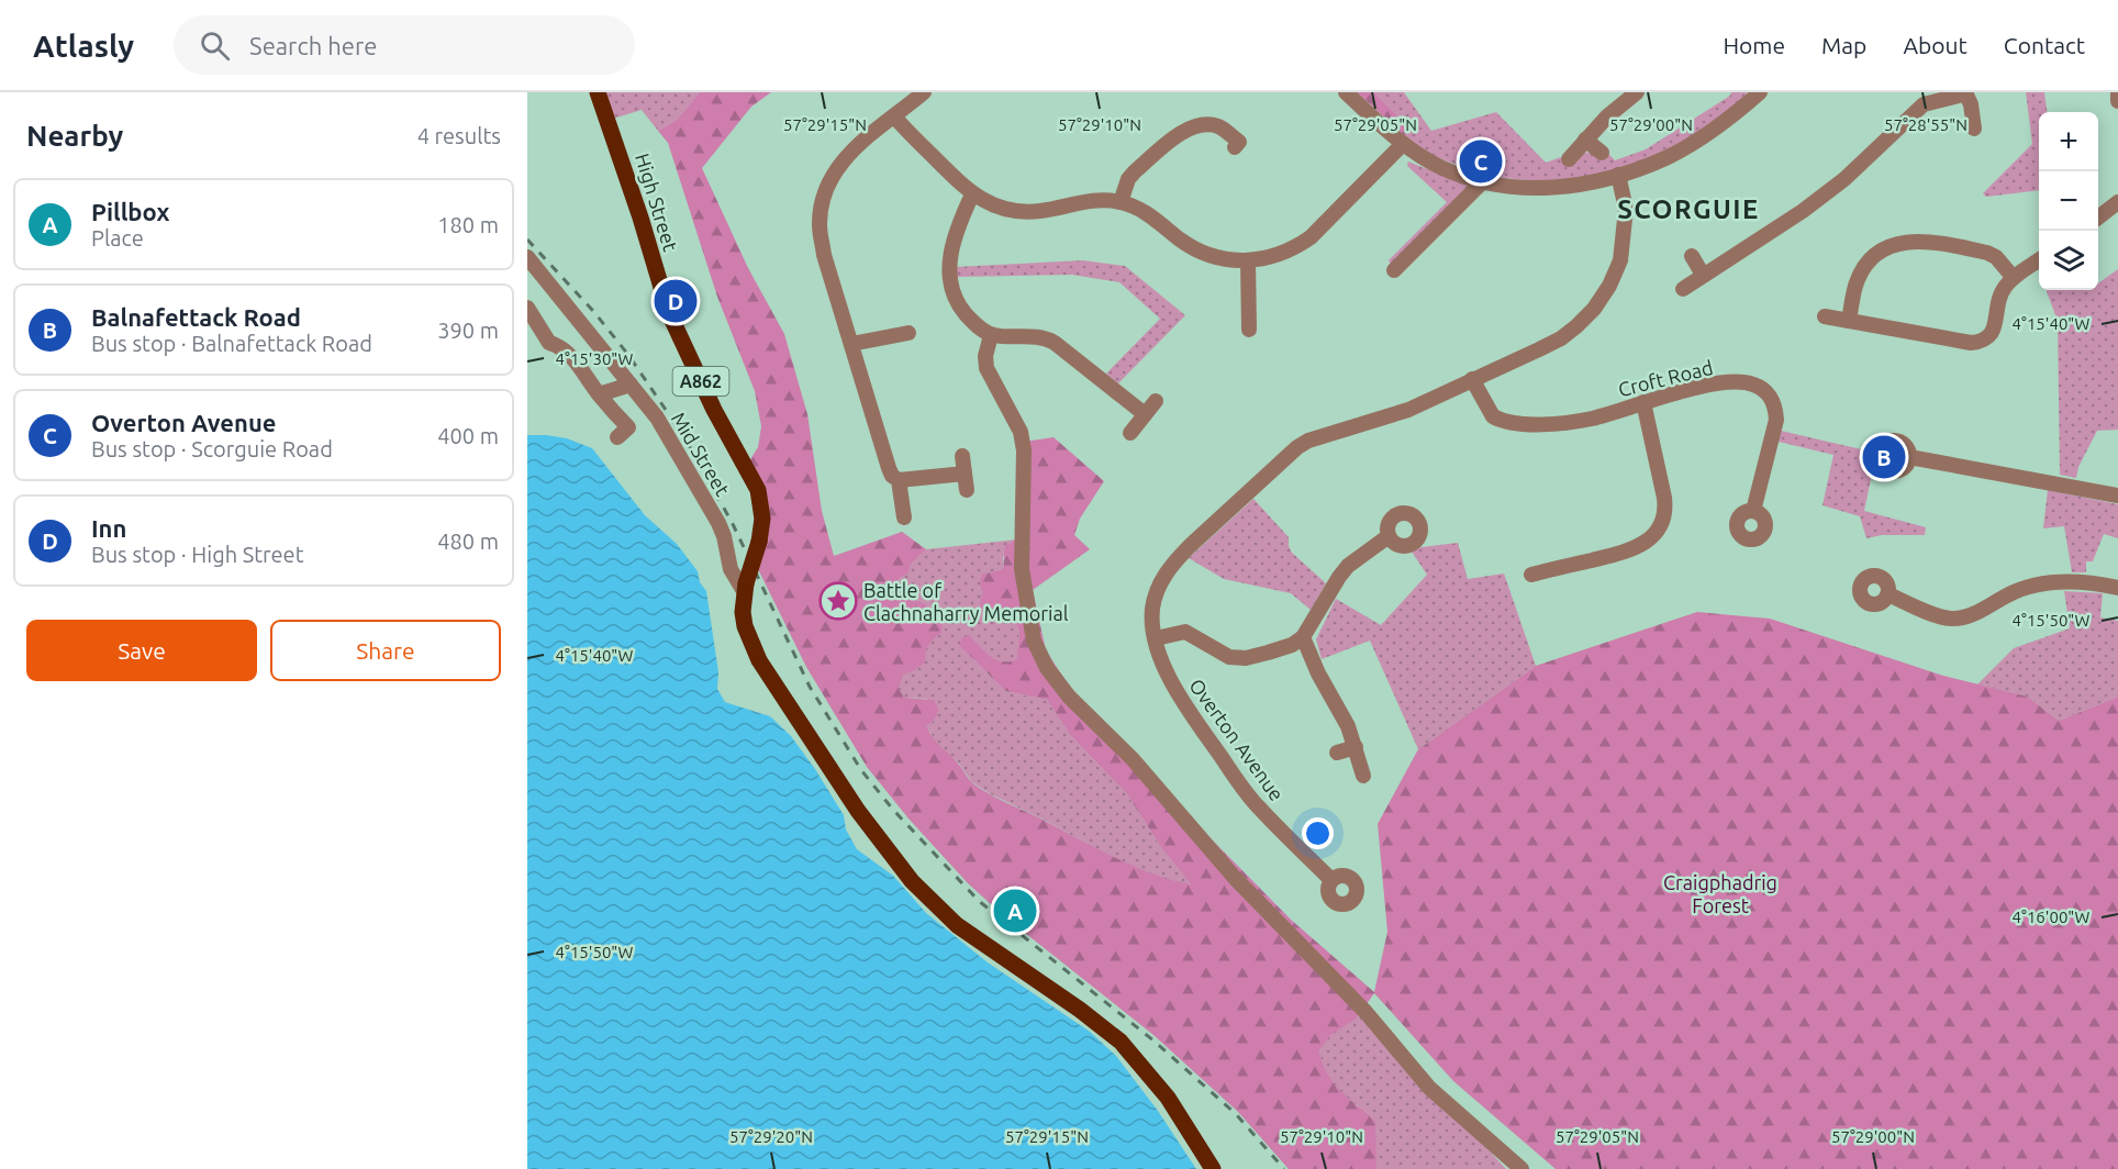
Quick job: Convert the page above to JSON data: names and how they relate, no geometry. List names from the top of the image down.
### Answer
{
  "streets": {
    "main road": ["High Street", "A862"],
    "street": ["Croft Road", "Mid Street", "Overton Avenue"]
  },
  "crossings": [
    ["High Street", "A862"],
    ["High Street", "Mid Street"],
    ["Croft Road", "Overton Avenue"],
    ["A862", "Mid Street"]
  ],
  "districts": ["SCORGUIE"],
  "parks": ["Craigphadrig Forest"],
  "places": {
    "place": ["Battle of Clachnaharry Memorial"]
  },
  "page": {
    "header": "Atlasly",
    "search": "Search here",
    "nav": [
      "Home",
      "Map",
      "About",
      "Contact"
    ],
    "heading": ["Nearby", "4 results"],
    "map_buttons": ["+", "−"],
    "pins": [
      "C",
      "D",
      "B",
      "A"
    ],
    "list": [
      {
        "mark": "A",
        "name": "Pillbox",
        "note": "Place",
        "value": "180 m"
      },
      {
        "mark": "B",
        "name": "Balnafettack Road",
        "note": "Bus stop · Balnafettack Road",
        "value": "390 m"
      },
      {
        "mark": "C",
        "name": "Overton Avenue",
        "note": "Bus stop · Scorguie Road",
        "value": "400 m"
      },
      {
        "mark": "D",
        "name": "Inn",
        "note": "Bus stop · High Street",
        "value": "480 m"
      }
    ],
    "buttons": ["Save", "Share"]
  },
  "coordinates": [
    "57°29'15\"N",
    "57°29'10\"N",
    "57°29'05\"N",
    "57°29'00\"N",
    "57°28'55\"N",
    "4°15'40\"W",
    "4°15'30\"W",
    "4°15'50\"W",
    "4°16'00\"W",
    "57°29'20\"N"
  ]
}
